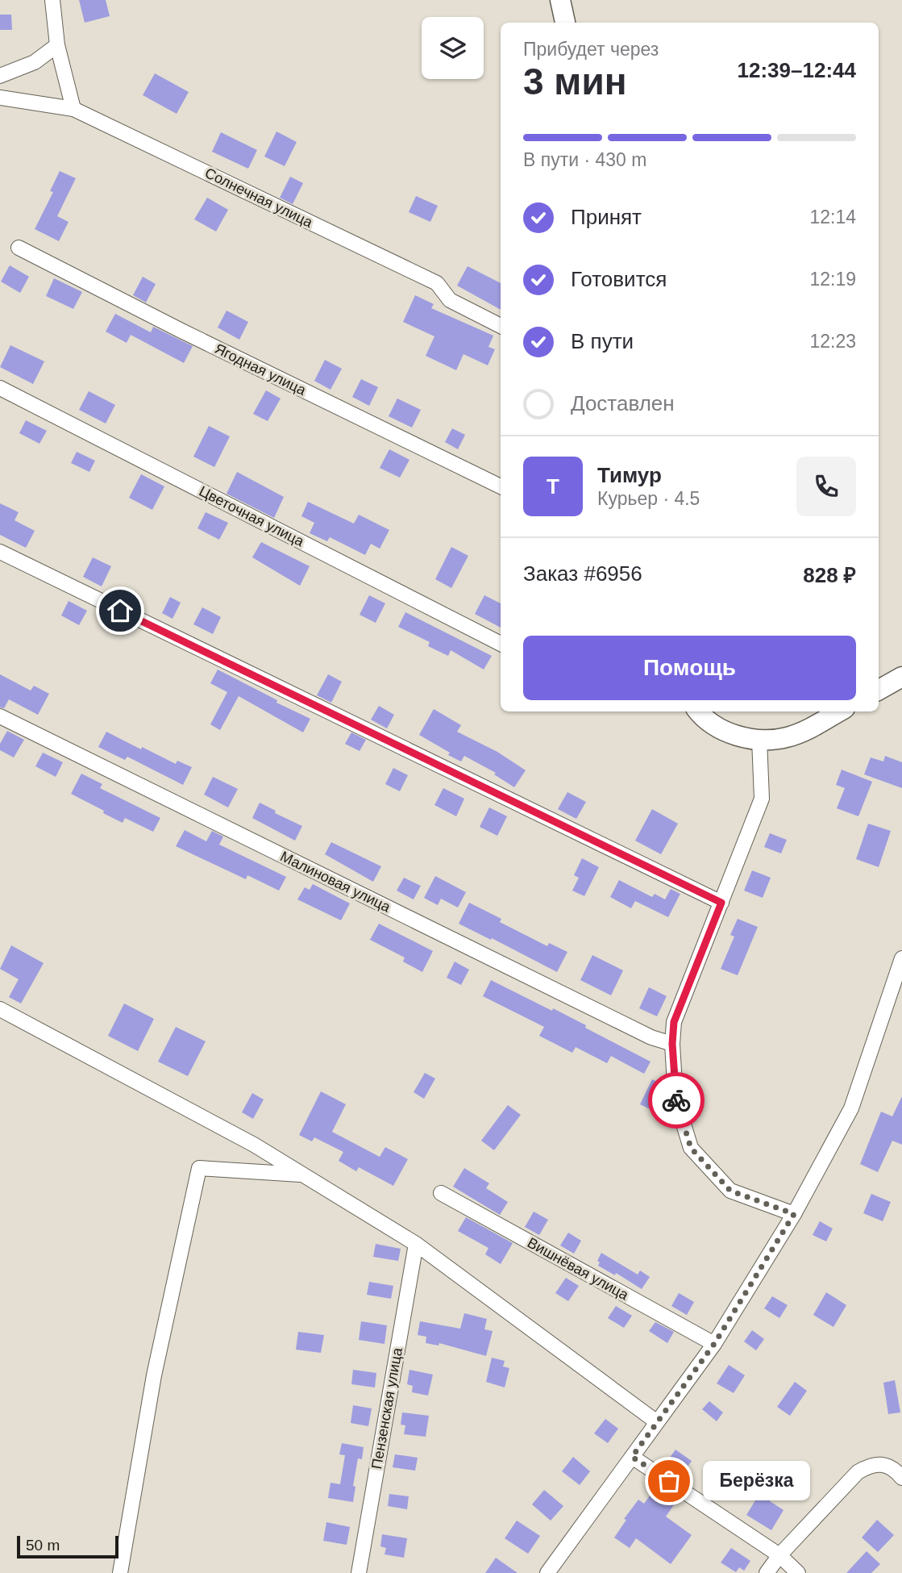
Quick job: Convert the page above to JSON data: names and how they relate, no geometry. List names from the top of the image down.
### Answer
{
  "streets": {
    "street": [
      "Солнечная улица",
      "Ягодная улица",
      "Цветочная улица",
      "Малиновая улица",
      "Вишнёвая улица",
      "Пензенская улица"
    ]
  },
  "places": ["Берёзка"],
  "scale_bar": "50 m",
  "page": {
    "heading": ["3 мин", "Прибудет через", "12:39–12:44"],
    "panel": [
      "Тимур",
      "Курьер · 4.5",
      "Заказ #6956",
      "828 ₽"
    ],
    "bar": "В пути · 430 m",
    "list": [
      ["Принят", "12:14"],
      ["Готовится", "12:19"],
      ["В пути", "12:23"],
      "Доставлен"
    ],
    "round": "Т",
    "buttons": "Помощь",
    "bubble": "Берёзка",
    "scale": "50 m"
  }
}
